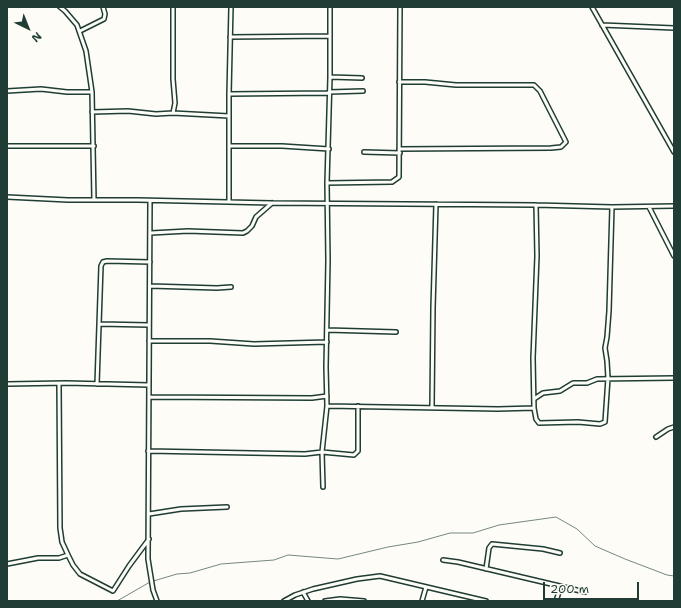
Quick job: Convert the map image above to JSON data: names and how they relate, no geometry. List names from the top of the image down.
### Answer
{
  "scale_bar": "200 m",
  "north": "bottom right"
}
